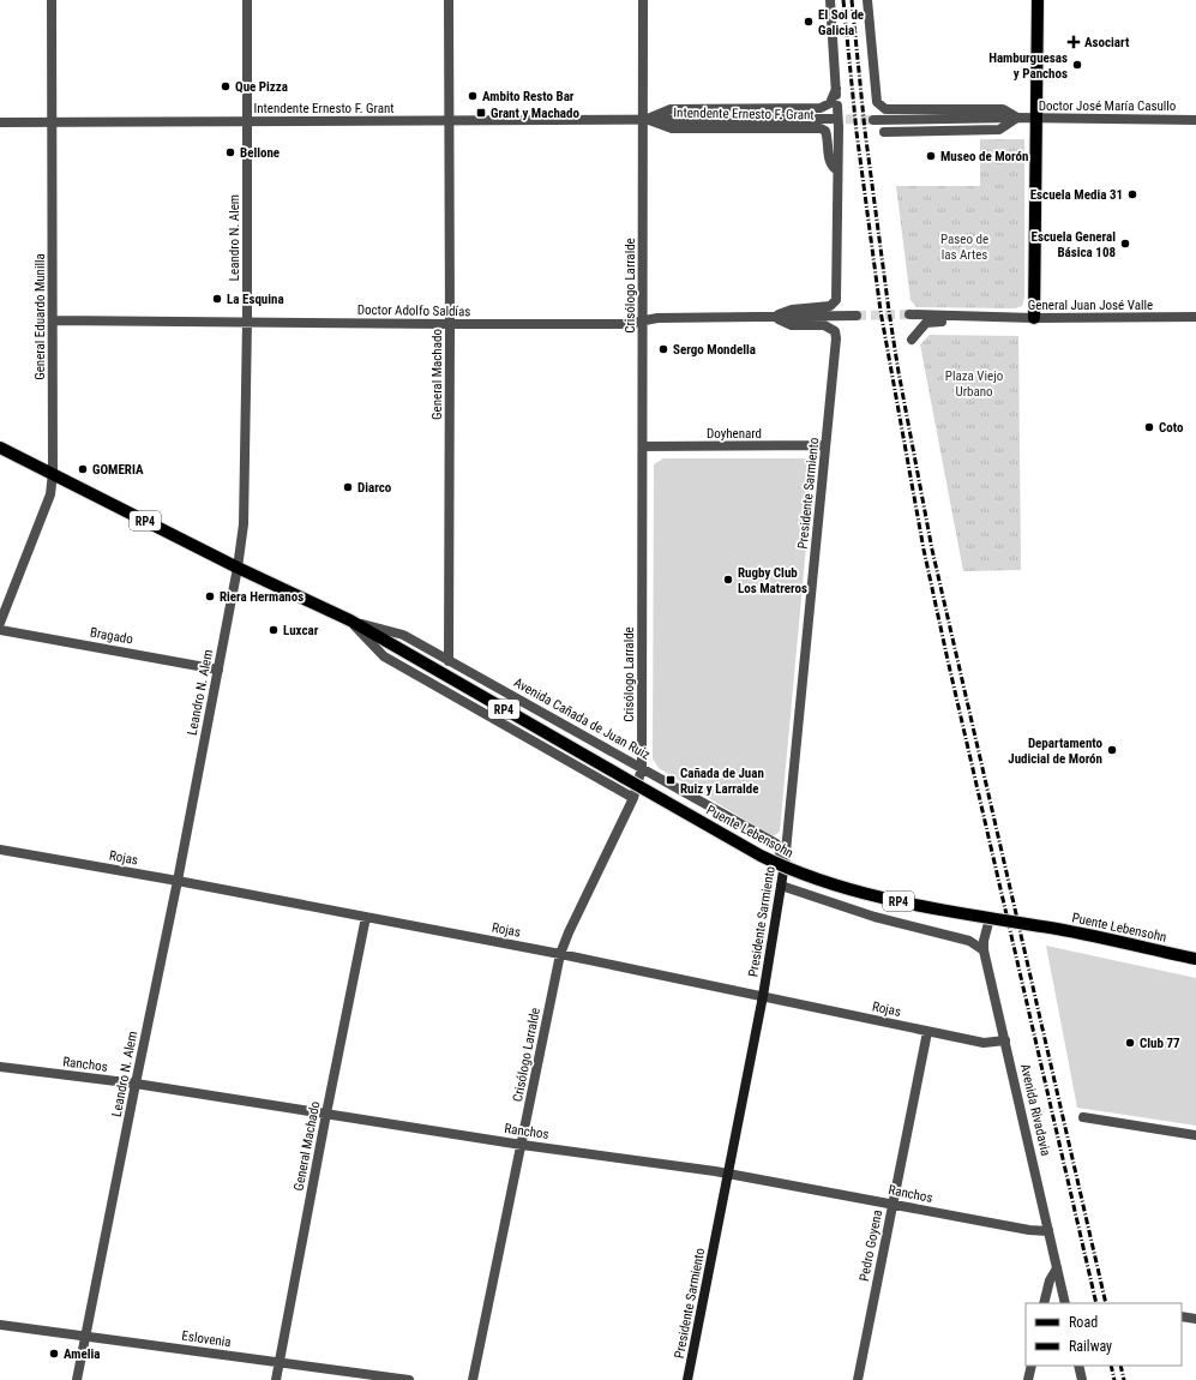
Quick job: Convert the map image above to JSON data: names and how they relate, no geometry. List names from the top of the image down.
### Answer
{
  "streets": {
    "main road": [
      "Presidente Sarmiento",
      "RP4",
      "Avenida Cañada de Juan Ruiz",
      "Puente Lebensohn"
    ],
    "street": [
      "Doctor José María Casullo",
      "Intendente Ernesto F. Grant",
      "Leandro N. Alem",
      "Crisólogo Larralde",
      "General Juan José Valle",
      "Doctor Adolfo Saldías",
      "General Eduardo Munilla",
      "General Machado",
      "Doyhenard",
      "Bragado",
      "Rojas",
      "Ranchos",
      "Avenida Rivadavia",
      "Pedro Goyena",
      "Eslovenia"
    ]
  },
  "crossings": [
    ["Intendente Ernesto F. Grant", "Leandro N. Alem"],
    ["Intendente Ernesto F. Grant", "Crisólogo Larralde"],
    ["Intendente Ernesto F. Grant", "Doctor Adolfo Saldías"],
    ["Intendente Ernesto F. Grant", "General Eduardo Munilla"],
    ["Intendente Ernesto F. Grant", "General Machado"],
    ["Leandro N. Alem", "Doctor Adolfo Saldías"],
    ["Leandro N. Alem", "Bragado"],
    ["Leandro N. Alem", "Avenida Cañada de Juan Ruiz"],
    ["Leandro N. Alem", "Rojas"],
    ["Leandro N. Alem", "Ranchos"],
    ["Leandro N. Alem", "Eslovenia"],
    ["Crisólogo Larralde", "Doctor Adolfo Saldías"],
    ["Crisólogo Larralde", "Doyhenard"],
    ["Crisólogo Larralde", "Avenida Cañada de Juan Ruiz"],
    ["Crisólogo Larralde", "Rojas"],
    ["Crisólogo Larralde", "Ranchos"],
    ["Doctor Adolfo Saldías", "General Eduardo Munilla"],
    ["Doctor Adolfo Saldías", "General Machado"],
    ["Doctor Adolfo Saldías", "Presidente Sarmiento"],
    ["General Eduardo Munilla", "Avenida Cañada de Juan Ruiz"],
    ["General Machado", "Avenida Cañada de Juan Ruiz"],
    ["General Machado", "Rojas"],
    ["General Machado", "Ranchos"],
    ["General Machado", "Eslovenia"],
    ["Doyhenard", "Presidente Sarmiento"],
    ["Presidente Sarmiento", "Avenida Cañada de Juan Ruiz"],
    ["Presidente Sarmiento", "Rojas"],
    ["Presidente Sarmiento", "Ranchos"],
    ["Avenida Cañada de Juan Ruiz", "Puente Lebensohn"],
    ["Avenida Cañada de Juan Ruiz", "Avenida Rivadavia"],
    ["Rojas", "Avenida Rivadavia"],
    ["Rojas", "Pedro Goyena"],
    ["Ranchos", "Avenida Rivadavia"],
    ["Ranchos", "Pedro Goyena"]
  ],
  "parks": ["Paseo de las Artes", "Plaza Viejo Urbano"],
  "places": {
    "other": [
      "El Sol de Galicia",
      "Hamburguesas y Panchos",
      "Que Pizza",
      "Ambito Resto Bar",
      "Bellone",
      "Museo de Morón",
      "Escuela Media 31",
      "Escuela General Básica 108",
      "La Esquina",
      "Sergo Mondella",
      "Coto",
      "GOMERIA",
      "Diarco",
      "Rugby Club Los Matreros",
      "Riera Hermanos",
      "Luxcar",
      "Departamento Judicial de Morón",
      "Club 77",
      "Amelia"
    ],
    "health": ["Asociart"],
    "transit": ["Grant y Machado", "Cañada de Juan Ruiz y Larralde"]
  },
  "legend": ["Road", "Railway"]
}
